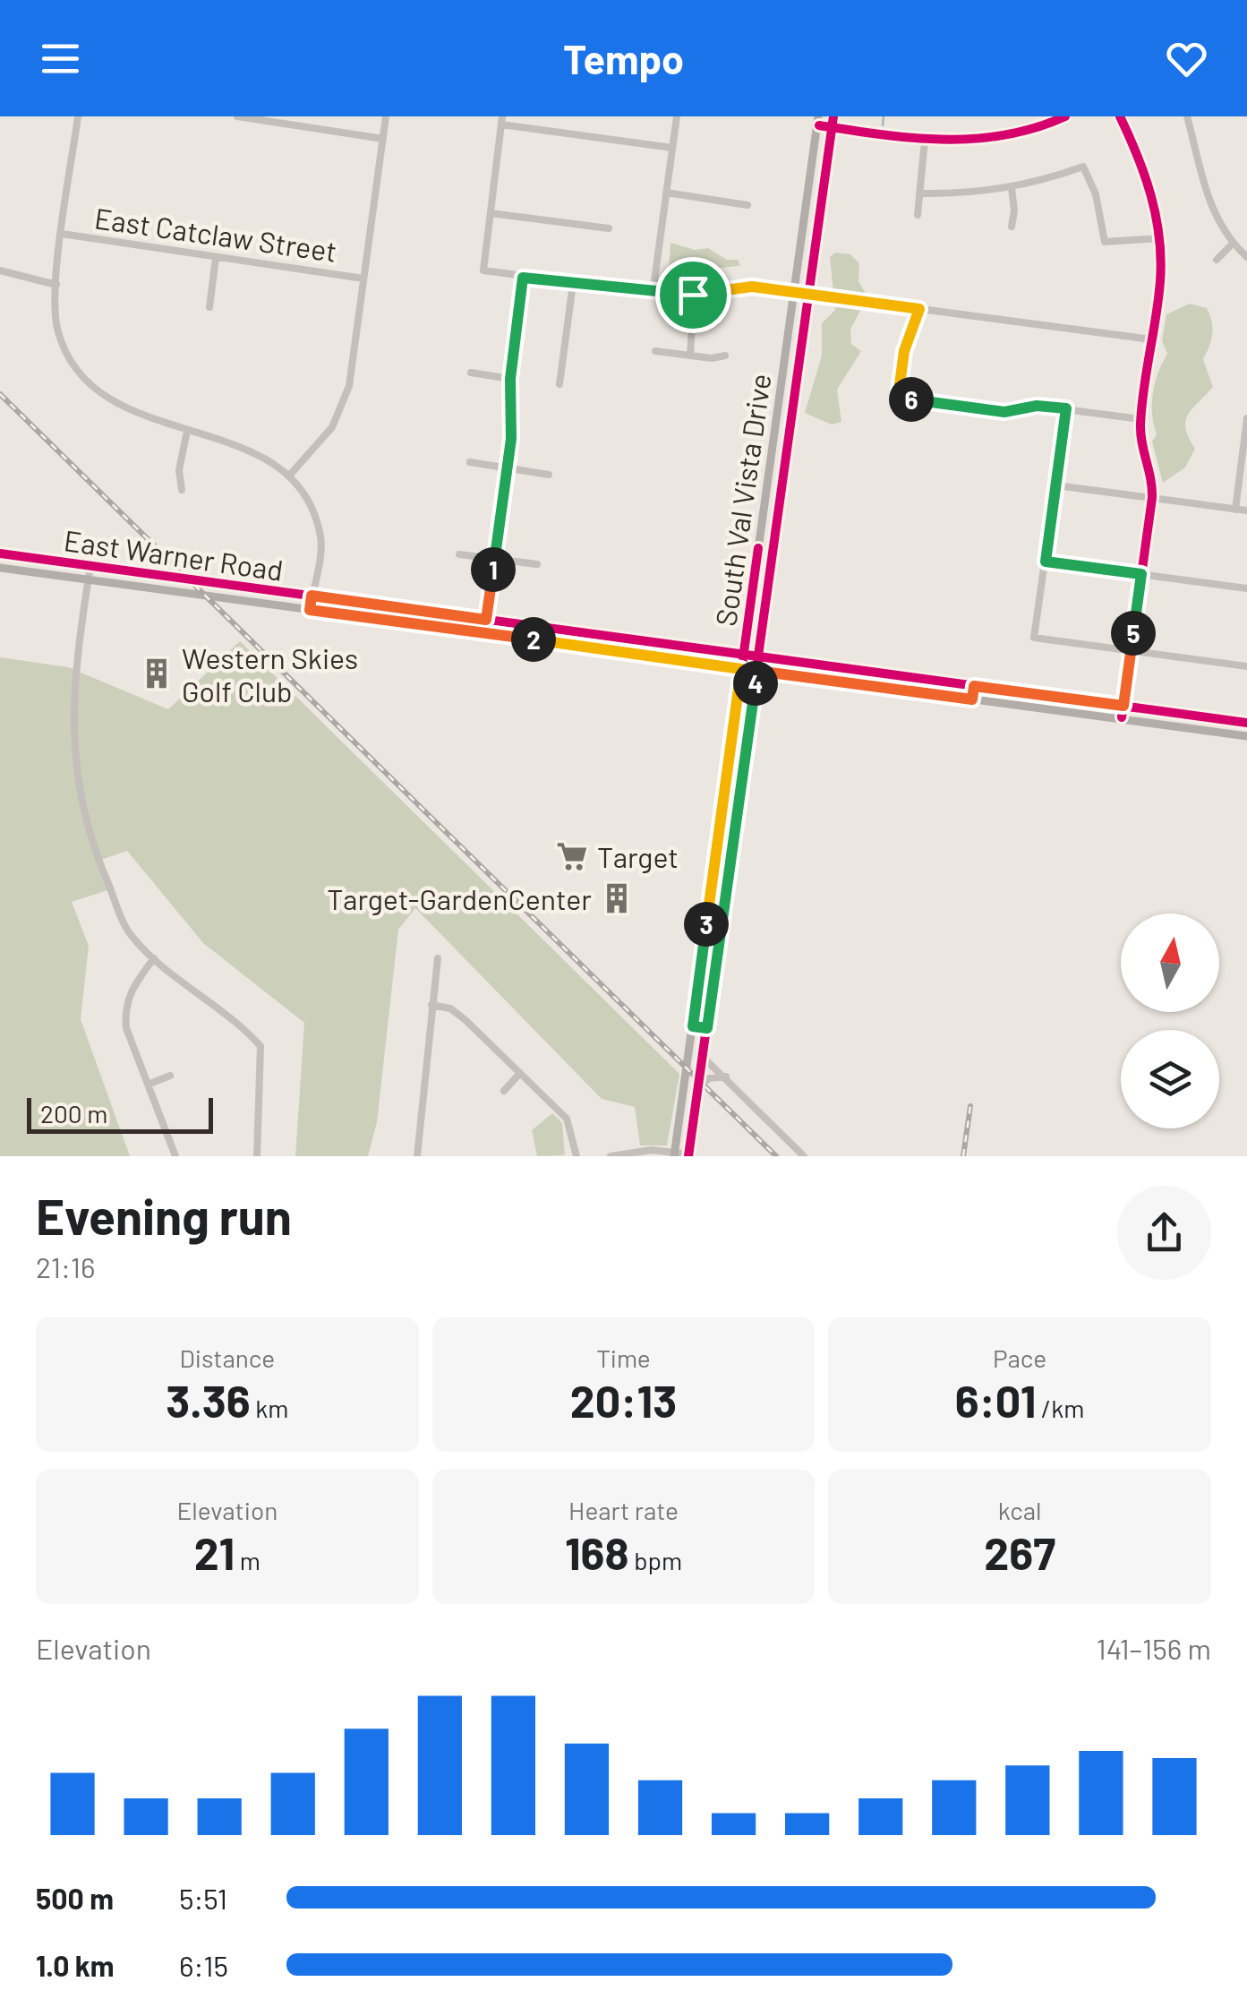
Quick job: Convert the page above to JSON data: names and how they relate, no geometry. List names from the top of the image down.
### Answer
{
  "streets": {
    "main road": ["South Val Vista Drive", "East Warner Road"],
    "street": ["East Catclaw Street"]
  },
  "crossings": [
    ["South Val Vista Drive", "East Warner Road"]
  ],
  "places": {
    "building": ["Western Skies Golf Club", "Target-GardenCenter"],
    "supermarket": ["Target"]
  },
  "scale_bar": "200 m",
  "north": "top",
  "page": {
    "header": "Tempo",
    "pins": [
      "6",
      "1",
      "5",
      "2",
      "4",
      "3"
    ],
    "scale": "200 m",
    "heading": ["Evening run", "21:16"],
    "stats": [
      ["Distance", "3.36 km"],
      ["Time", "20:13"],
      ["Pace", "6:01 /km"],
      ["Elevation", "21 m"],
      ["Heart rate", "168 bpm"],
      ["kcal", "267"]
    ],
    "chart": ["Elevation", "141–156 m"],
    "list": [
      {
        "name": "500 m",
        "note": "5:51"
      },
      {
        "name": "1.0 km",
        "note": "6:15"
      }
    ]
  }
}
